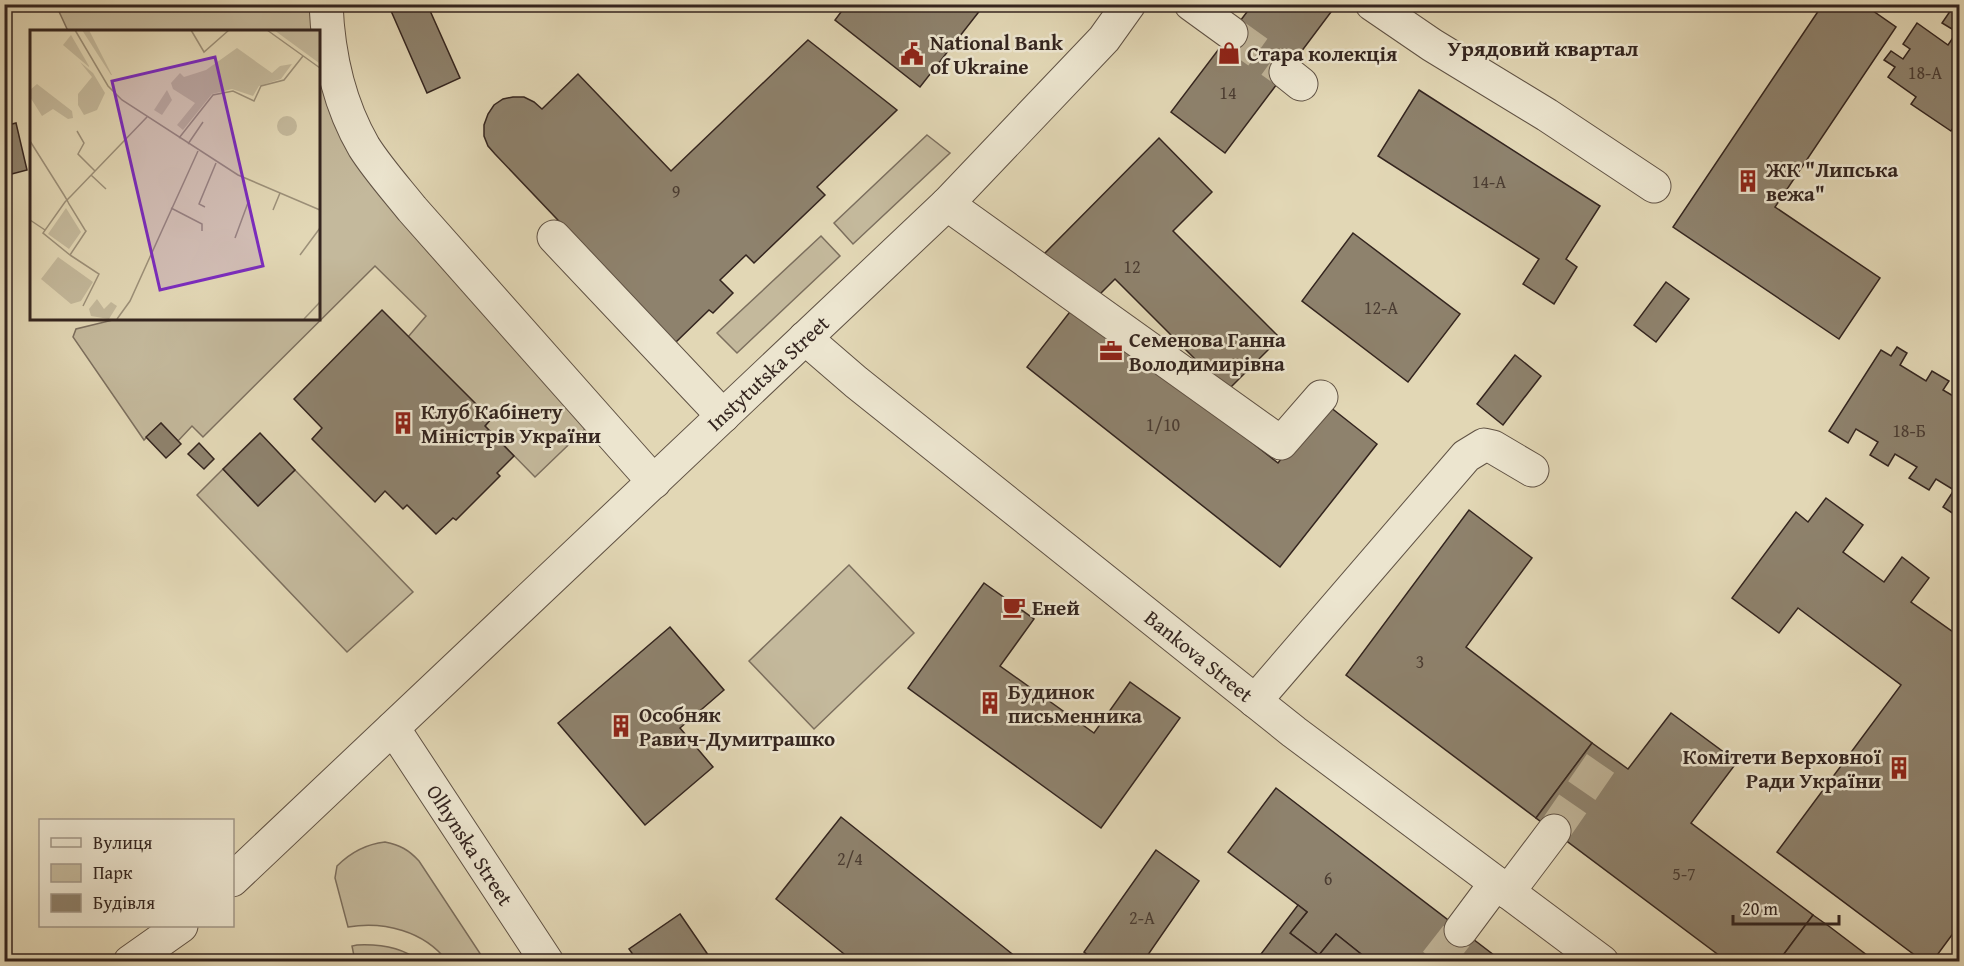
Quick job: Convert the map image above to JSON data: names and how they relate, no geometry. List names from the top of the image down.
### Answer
{
  "streets": {
    "street": ["Instytutska Street", "Bankova Street", "Olhynska Street"]
  },
  "crossings": [
    ["Instytutska Street", "Bankova Street"],
    ["Instytutska Street", "Olhynska Street"]
  ],
  "districts": ["Урядовий квартал"],
  "places": {
    "shop": ["Стара колекція"],
    "public building": ["National Bank of Ukraine"],
    "building": [
      "ЖК \"Липська вежа\"",
      "Клуб Кабінету Міністрів України",
      "Будинок письменника",
      "Особняк Равич-Думитрашко",
      "Комітети Верховної Ради України"
    ],
    "office": ["Семенова Ганна Володимирівна"],
    "cafe": ["Еней"]
  },
  "house_numbers": [
    "18-А",
    "14",
    "14-А",
    "9",
    "12",
    "12-А",
    "1/10",
    "18-Б",
    "3",
    "2/4",
    "5-7",
    "6",
    "2-А"
  ],
  "legend": ["Вулиця", "Парк", "Будівля"],
  "scale_bar": "20 m"
}
